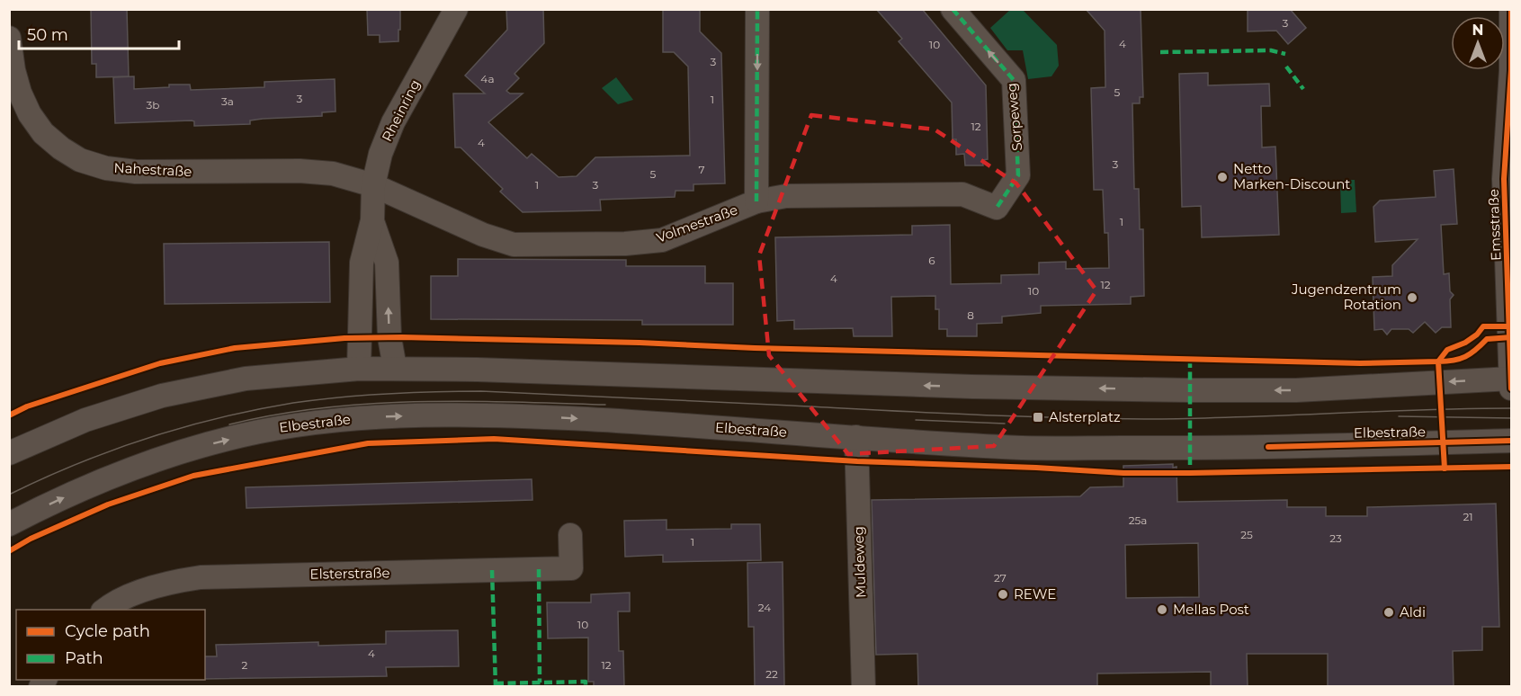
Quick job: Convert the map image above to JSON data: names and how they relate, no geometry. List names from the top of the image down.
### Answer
{
  "streets": {
    "street": [
      "Rheinring",
      "Sorpeweg",
      "Nahestraße",
      "Volmestraße",
      "Emsstraße",
      "Elbestraße",
      "Muldeweg",
      "Elsterstraße"
    ]
  },
  "crossings": [
    ["Rheinring", "Nahestraße"],
    ["Rheinring", "Volmestraße"],
    ["Sorpeweg", "Volmestraße"],
    ["Nahestraße", "Volmestraße"],
    ["Elbestraße", "Muldeweg"]
  ],
  "one_way": ["Sorpeweg"],
  "places": {
    "other": [
      "Netto Marken-Discount",
      "Jugendzentrum Rotation",
      "REWE",
      "Mellas Post",
      "Aldi"
    ],
    "transit": ["Alsterplatz"]
  },
  "house_numbers": [
    "3",
    "4",
    "10",
    "3",
    "4a",
    "5",
    "3",
    "1",
    "3a",
    "3b",
    "12",
    "4",
    "3",
    "7",
    "5",
    "1",
    "3",
    "1",
    "6",
    "4",
    "12",
    "10",
    "8",
    "21",
    "25a",
    "25",
    "23",
    "1",
    "27",
    "24",
    "10",
    "4",
    "2",
    "12",
    "22"
  ],
  "legend": ["Cycle path", "Path"],
  "scale_bar": "50 m",
  "north": "top"
}
